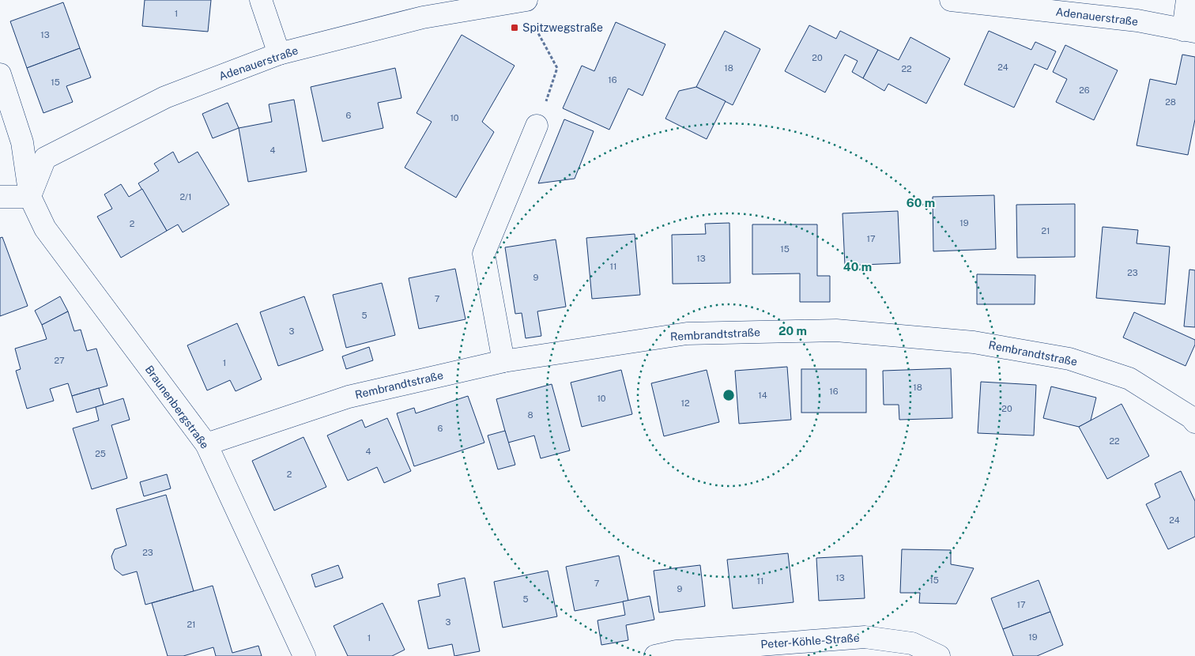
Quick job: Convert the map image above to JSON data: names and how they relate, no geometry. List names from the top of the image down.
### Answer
{
  "streets": {
    "street": [
      "Adenauerstraße",
      "Rembrandtstraße",
      "Braunenbergstraße",
      "Peter-Köhle-Straße"
    ]
  },
  "crossings": [
    ["Adenauerstraße", "Braunenbergstraße"],
    ["Rembrandtstraße", "Braunenbergstraße"]
  ],
  "places": {
    "transit": ["Spitzwegstraße"]
  },
  "house_numbers": [
    "1",
    "13",
    "20",
    "24",
    "18",
    "22",
    "16",
    "15",
    "26",
    "28",
    "6",
    "10",
    "4",
    "2/1",
    "19",
    "2",
    "21",
    "17",
    "15",
    "13",
    "11",
    "23",
    "9",
    "7",
    "5",
    "3",
    "27",
    "1",
    "18",
    "16",
    "14",
    "10",
    "12",
    "20",
    "8",
    "6",
    "22",
    "4",
    "25",
    "2",
    "24",
    "23",
    "13",
    "15",
    "11",
    "7",
    "9",
    "5",
    "17",
    "3",
    "21",
    "19",
    "1"
  ],
  "rings": ["60 m", "40 m", "20 m"]
}
